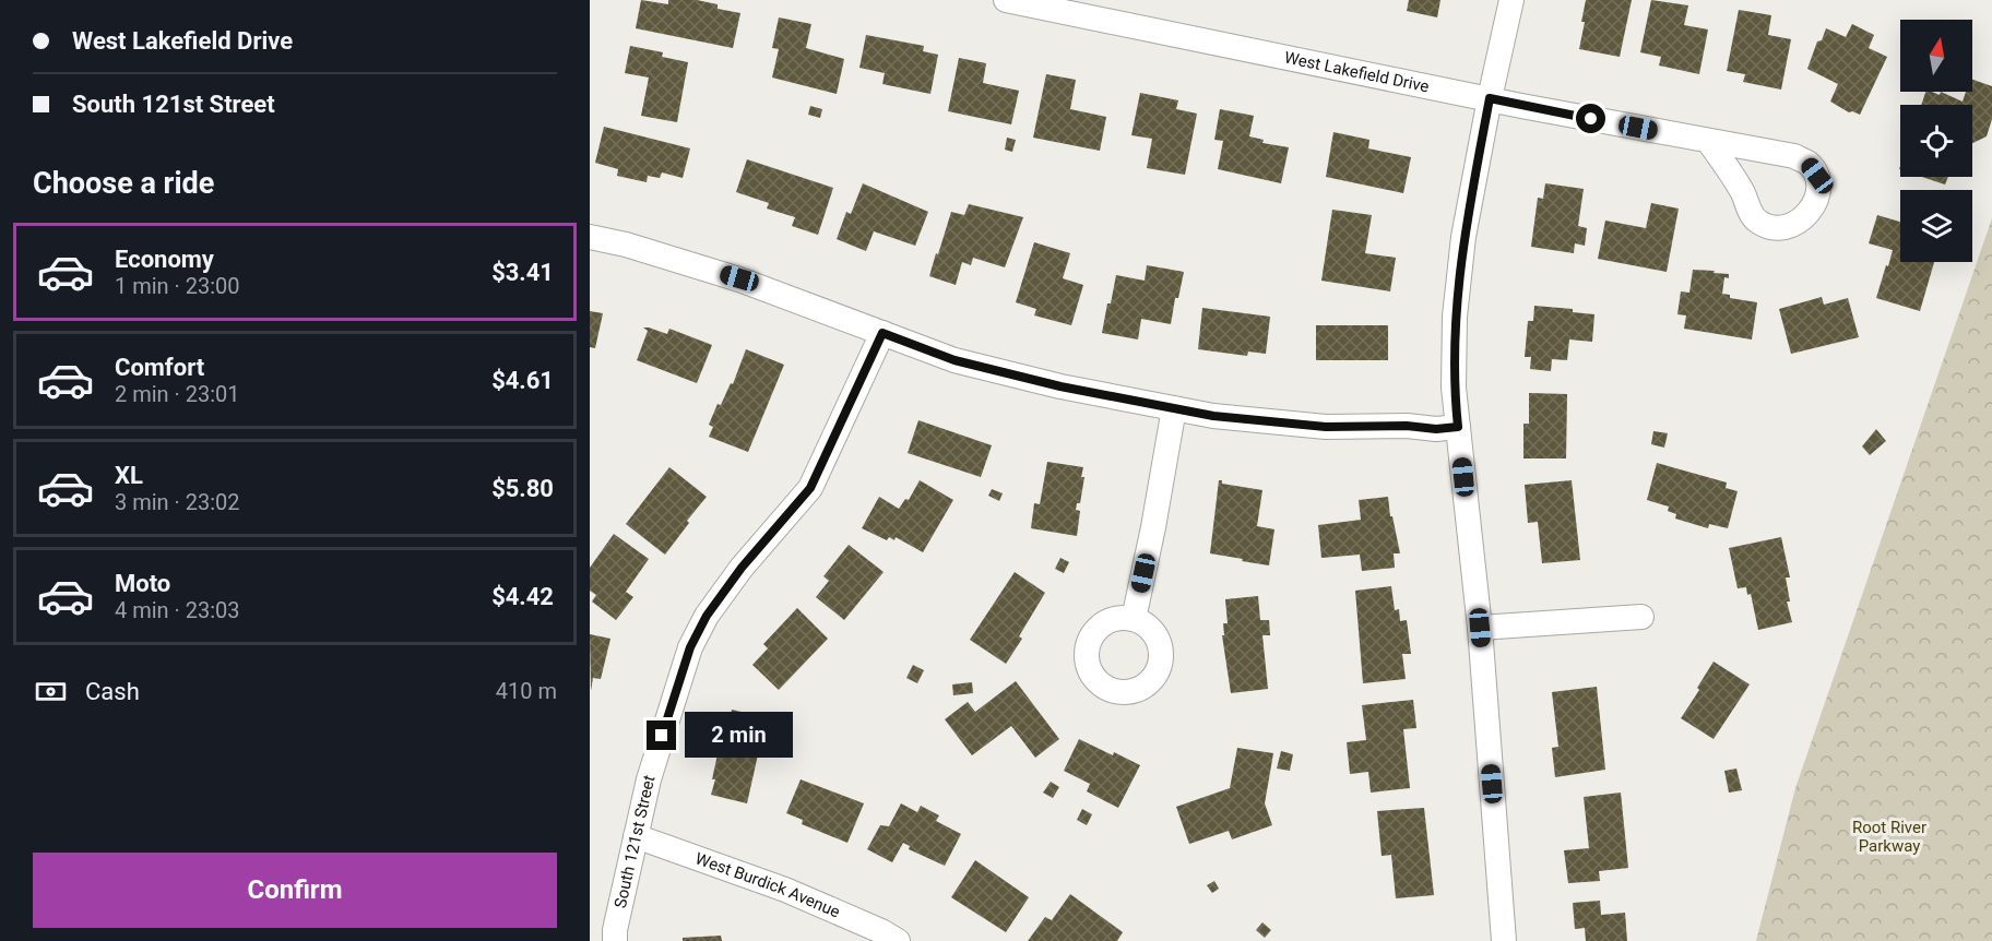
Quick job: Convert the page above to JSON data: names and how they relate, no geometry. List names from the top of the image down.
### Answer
{
  "streets": {
    "street": ["West Lakefield Drive", "South 121st Street", "West Burdick Avenue"]
  },
  "crossings": [
    ["South 121st Street", "West Burdick Avenue"]
  ],
  "parks": ["Root River Parkway"],
  "north": "top",
  "page": {
    "banner": ["West Lakefield Drive", "South 121st Street"],
    "heading": "Choose a ride",
    "list": [
      {
        "name": "Economy",
        "note": "1 min · 23:00",
        "value": "$3.41"
      },
      {
        "name": "Comfort",
        "note": "2 min · 23:01",
        "value": "$4.61"
      },
      {
        "name": "XL",
        "note": "3 min · 23:02",
        "value": "$5.80"
      },
      {
        "name": "Moto",
        "note": "4 min · 23:03",
        "value": "$4.42"
      }
    ],
    "pay": ["Cash", "410 m"],
    "bubble": "2 min",
    "buttons": "Confirm"
  }
}
